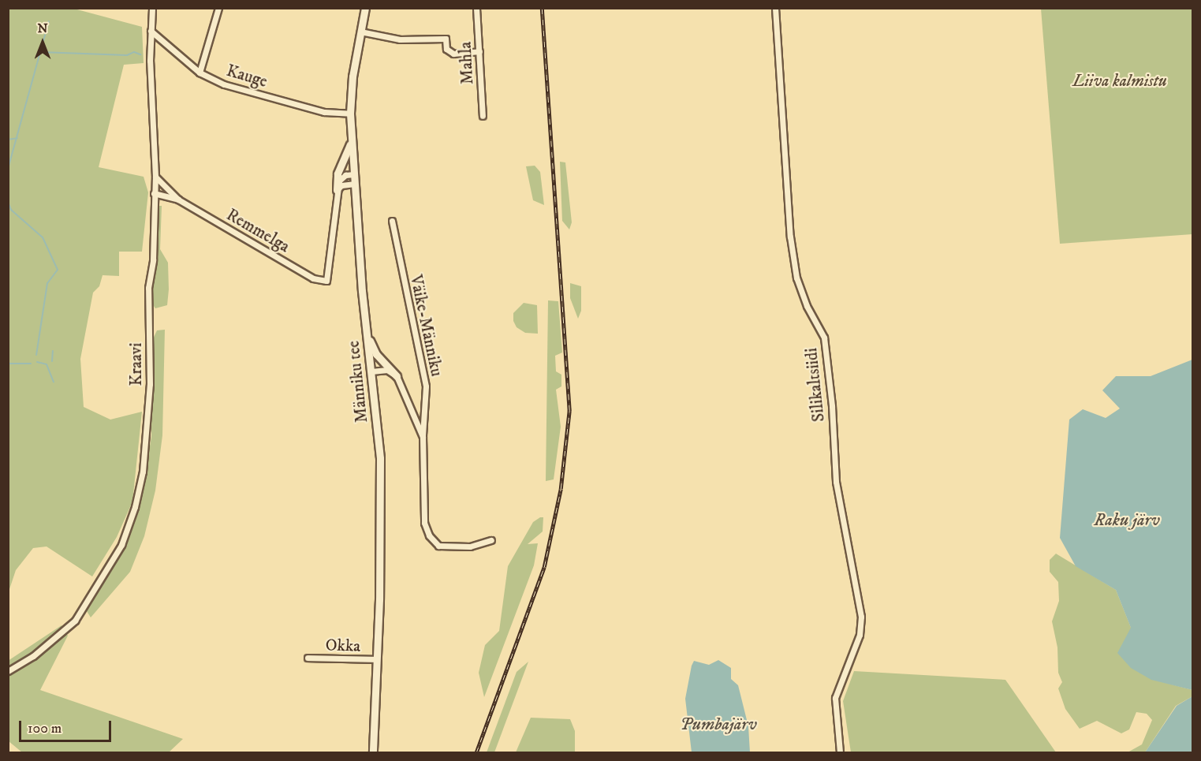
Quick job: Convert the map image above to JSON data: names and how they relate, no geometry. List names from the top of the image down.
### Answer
{
  "streets": {
    "street": [
      "Mahla",
      "Kauge",
      "Remmelga",
      "Väike-Männiku",
      "Kraavi",
      "Männiku tee",
      "Silikaltsiidi",
      "Okka"
    ]
  },
  "crossings": [
    ["Kauge", "Kraavi"],
    ["Kauge", "Männiku tee"],
    ["Remmelga", "Kraavi"],
    ["Männiku tee", "Okka"]
  ],
  "water": ["Raku järv", "Pumbajärv"],
  "parks": ["Liiva kalmistu"],
  "scale_bar": "100 m",
  "north": "top"
}
